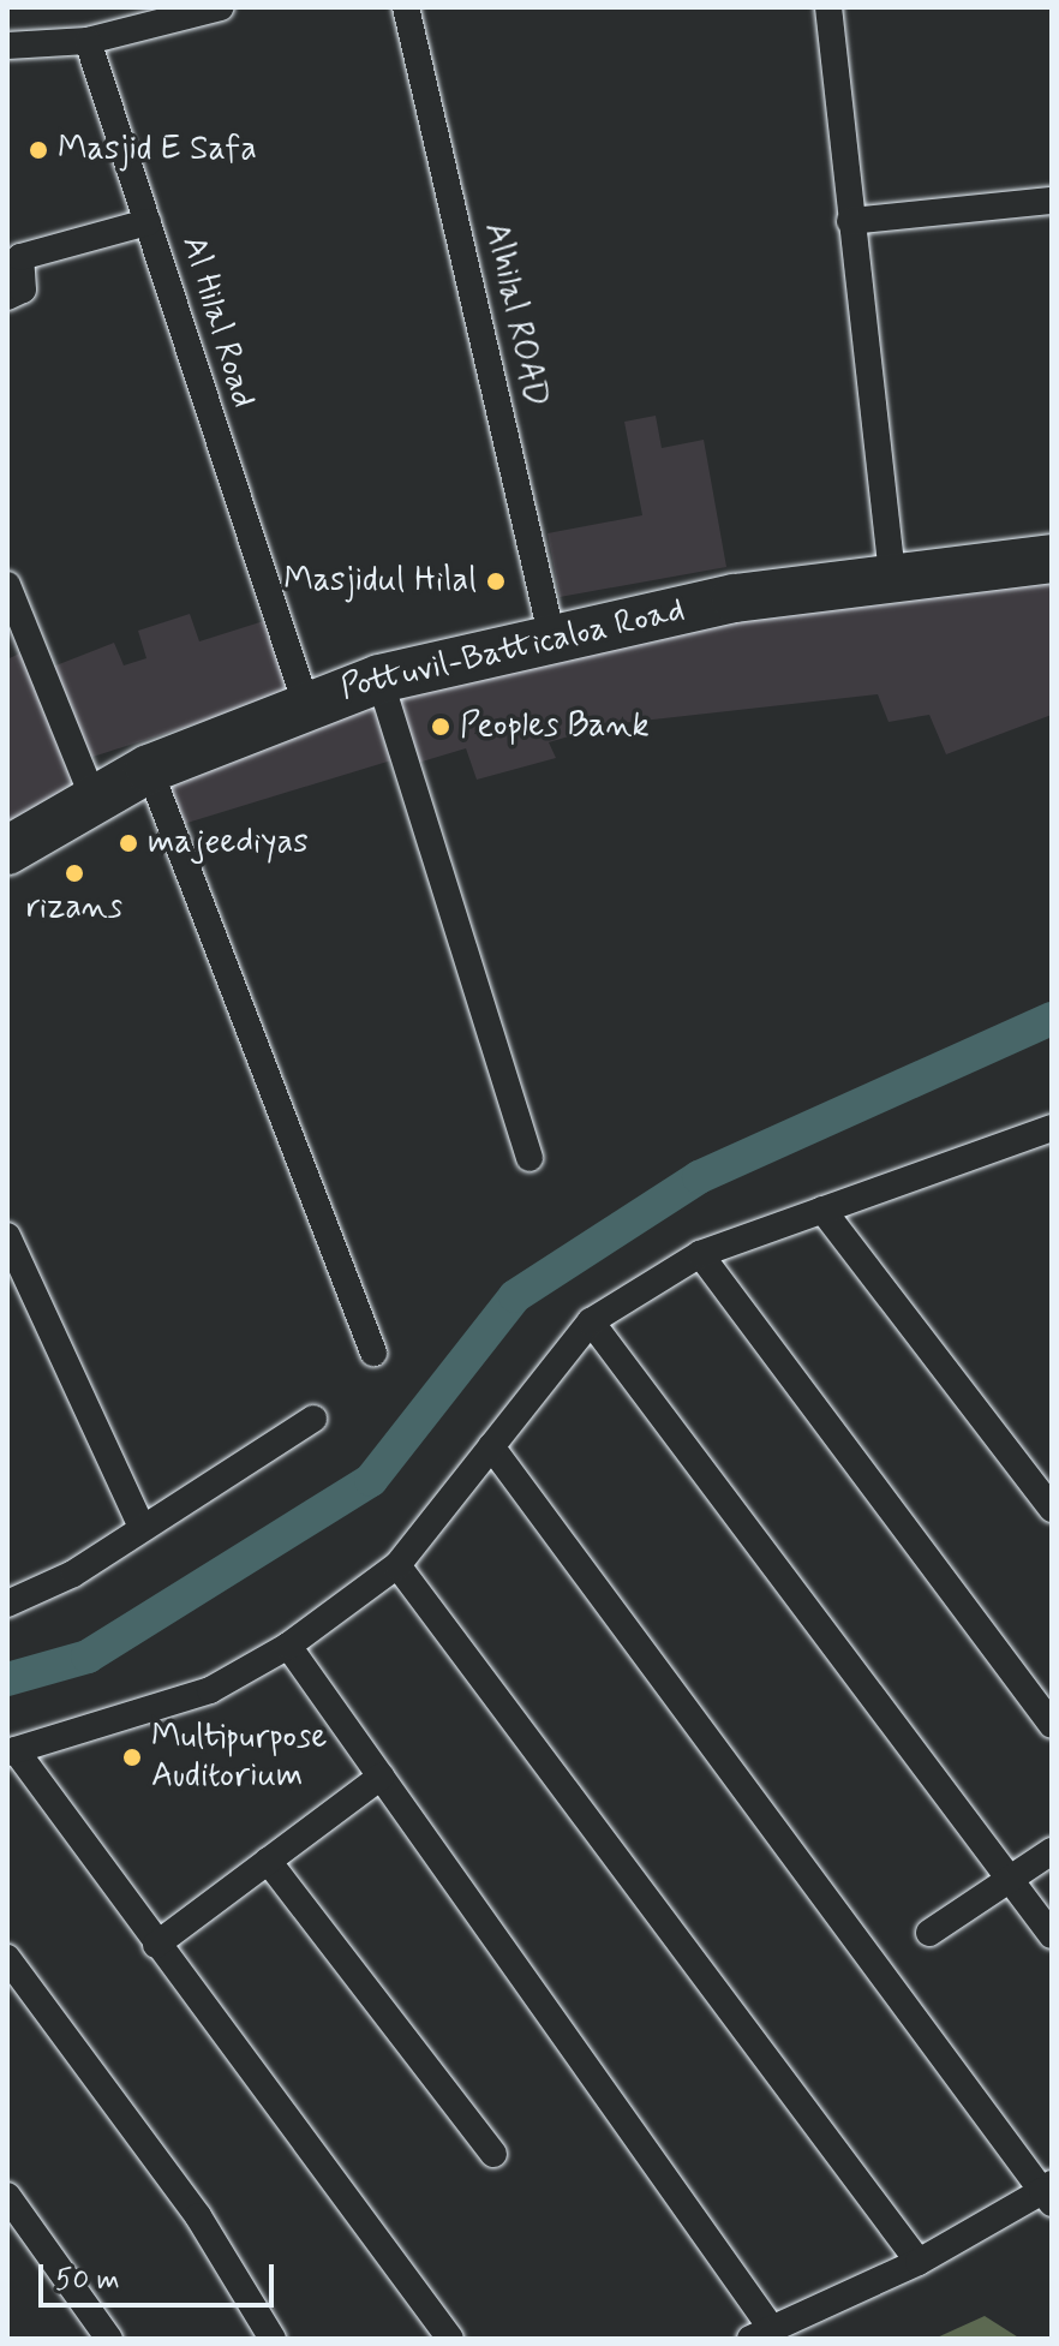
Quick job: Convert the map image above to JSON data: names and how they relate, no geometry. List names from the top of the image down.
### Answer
{
  "streets": {
    "highway": ["Pottuvil-Batticaloa Road"],
    "street": ["Alhilal ROAD", "Al Hilal Road"]
  },
  "crossings": [
    ["Alhilal ROAD", "Pottuvil-Batticaloa Road"],
    ["Al Hilal Road", "Pottuvil-Batticaloa Road"]
  ],
  "places": [
    "Masjid E Safa",
    "Masjidul Hilal",
    "Peoples Bank",
    "majeediyas",
    "rizans",
    "Multipurpose Auditorium"
  ],
  "scale_bar": "50 m"
}
